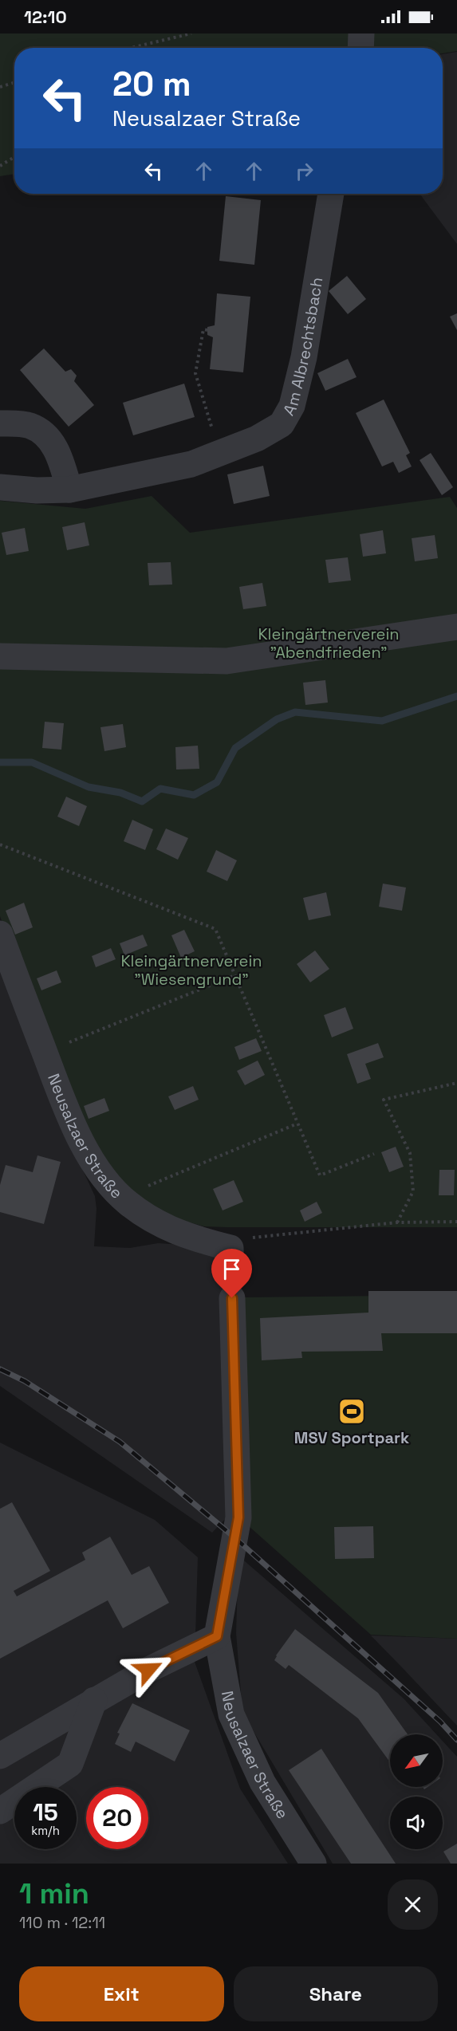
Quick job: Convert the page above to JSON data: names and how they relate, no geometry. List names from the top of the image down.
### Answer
{
  "streets": {
    "street": ["Am Albrechtsbach", "Neusalzaer Straße"]
  },
  "parks": ["Kleingärtnerverein \"Abendfrieden\"", "Kleingärtnerverein \"Wiesengrund\""],
  "places": {
    "sports": ["MSV Sportpark"]
  },
  "north": "bottom left",
  "page": {
    "status": "12:10",
    "turn": ["20 m", "Neusalzaer Straße"],
    "speed": "15 km/h",
    "limit": "20",
    "heading": ["1 min", "110 m · 12:11"],
    "buttons": ["Exit", "Share"]
  }
}
